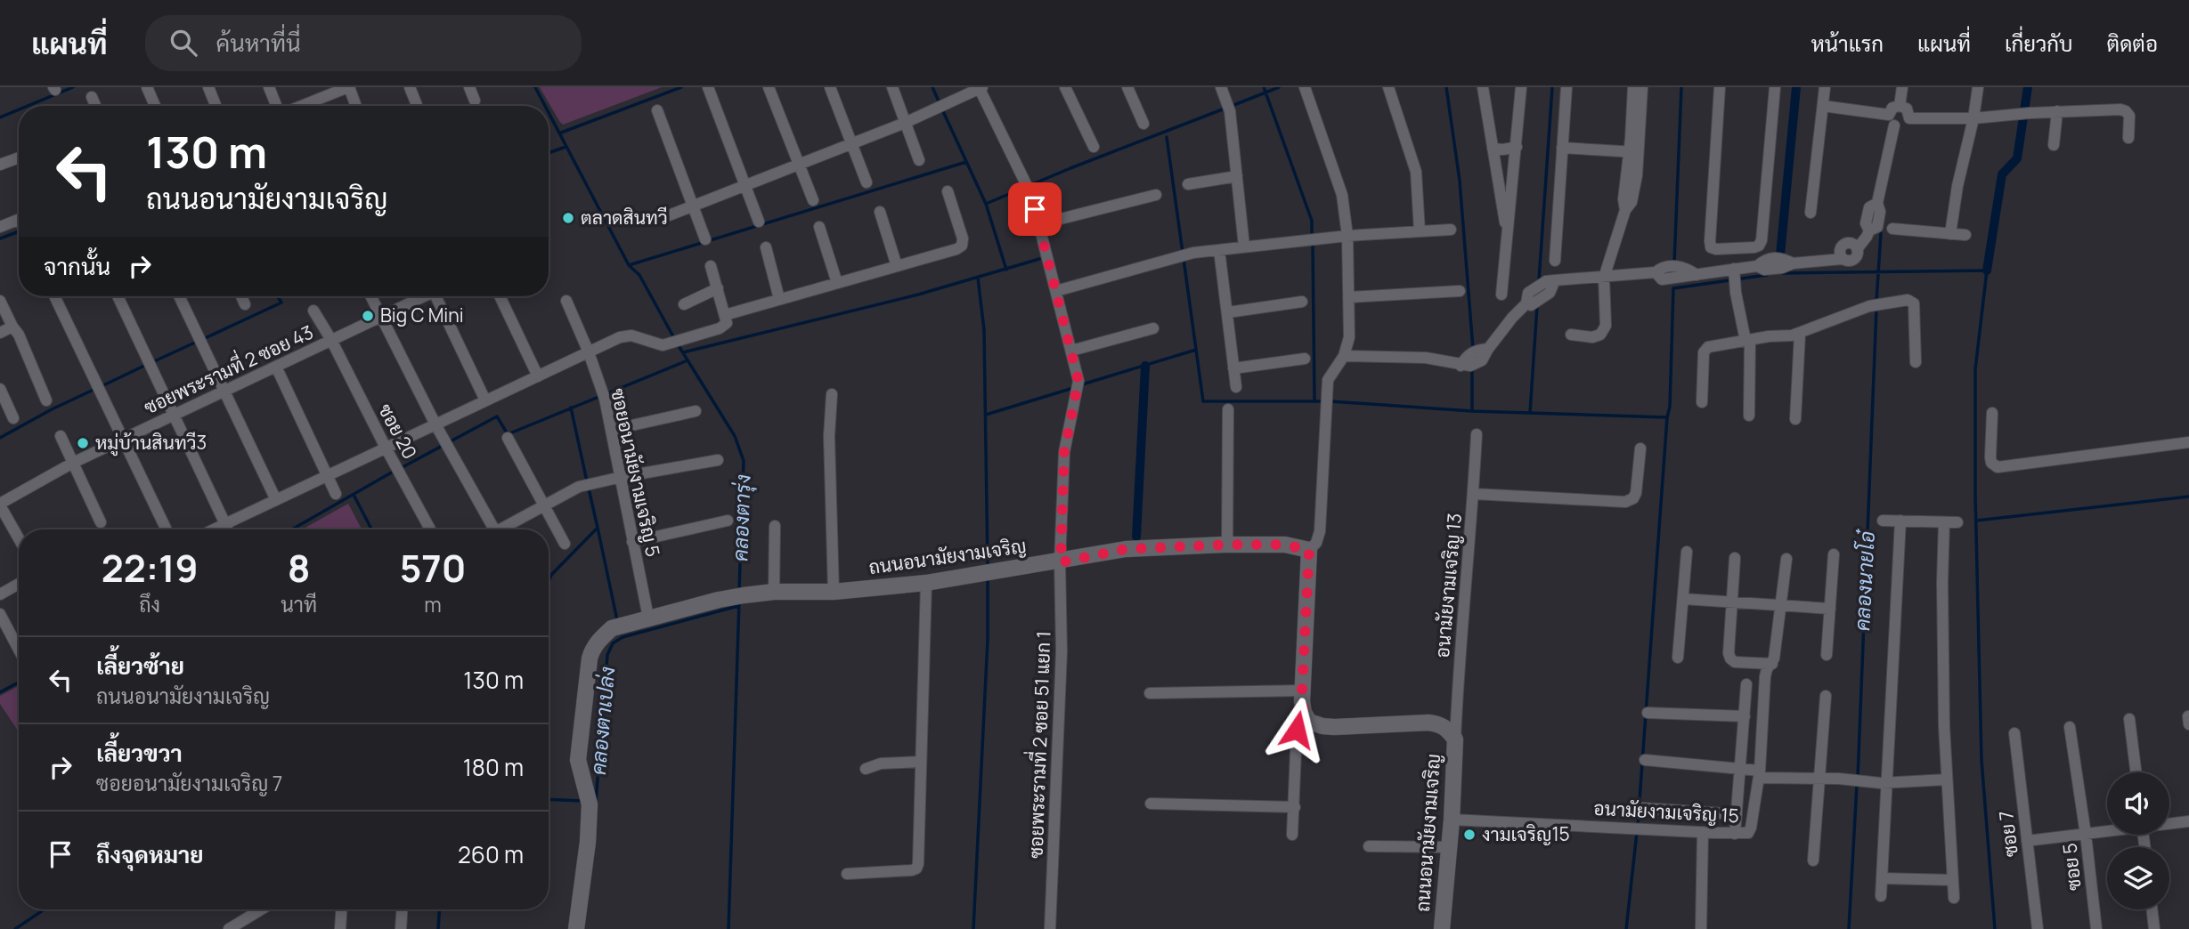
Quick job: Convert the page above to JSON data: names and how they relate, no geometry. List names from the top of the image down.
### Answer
{
  "streets": {
    "street": [
      "ซอยพระรามที่ 2 ซอย 43",
      "ซอย 20",
      "ซอยอนามัยงามเจริญ 5",
      "ถนนอนามัยงามเจริญ",
      "อนามัยงามเจริญ 13",
      "ซอยพระรามที่ 2 ซอย 51 แยก 1",
      "อนามัยงามเจริญ 15",
      "ซอย 7",
      "ซอย 5"
    ]
  },
  "crossings": [
    ["ซอยพระรามที่ 2 ซอย 43", "ซอย 20"],
    ["ซอยอนามัยงามเจริญ 5", "ถนนอนามัยงามเจริญ"],
    ["ถนนอนามัยงามเจริญ", "อนามัยงามเจริญ 13"],
    ["ถนนอนามัยงามเจริญ", "ซอยพระรามที่ 2 ซอย 51 แยก 1"],
    ["ถนนอนามัยงามเจริญ", "อนามัยงามเจริญ 15"]
  ],
  "water": ["คลองตารุ่ง", "คลองนายโอ๋", "คลองตาเปล่ง"],
  "places": [
    "ตลาดสินทวี",
    "Big C Mini",
    "หมู่บ้านสินทวี3",
    "งามเจริญ15"
  ],
  "page": {
    "header": "แผนที่",
    "search": "ค้นหาที่นี่",
    "nav": [
      "หน้าแรก",
      "แผนที่",
      "เกี่ยวกับ",
      "ติดต่อ"
    ],
    "turn": ["130 m", "ถนนอนามัยงามเจริญ"],
    "then": "จากนั้น",
    "eta": [
      "22:19",
      "ถึง",
      "8",
      "นาที",
      "570",
      "m"
    ],
    "list": [
      {
        "name": "เลี้ยวซ้าย",
        "note": "ถนนอนามัยงามเจริญ",
        "value": "130 m"
      },
      {
        "name": "เลี้ยวขวา",
        "note": "ซอยอนามัยงามเจริญ 7",
        "value": "180 m"
      },
      {
        "name": "ถึงจุดหมาย",
        "value": "260 m"
      }
    ]
  }
}
